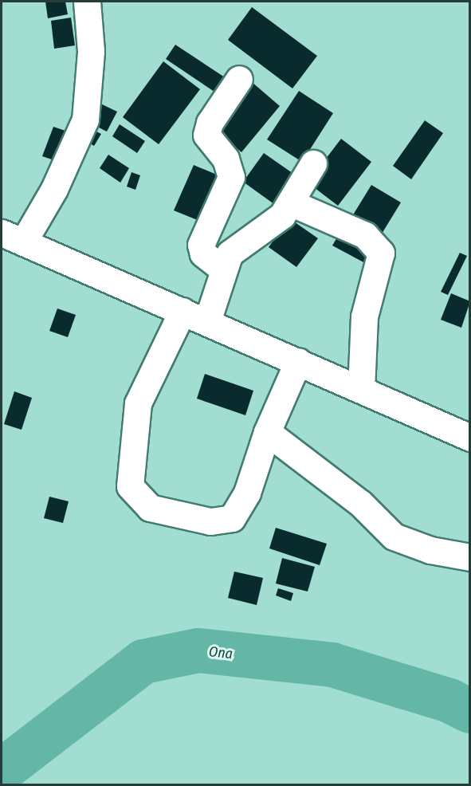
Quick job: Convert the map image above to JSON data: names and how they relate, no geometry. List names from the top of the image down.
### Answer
{
  "water": ["Ona"]
}
